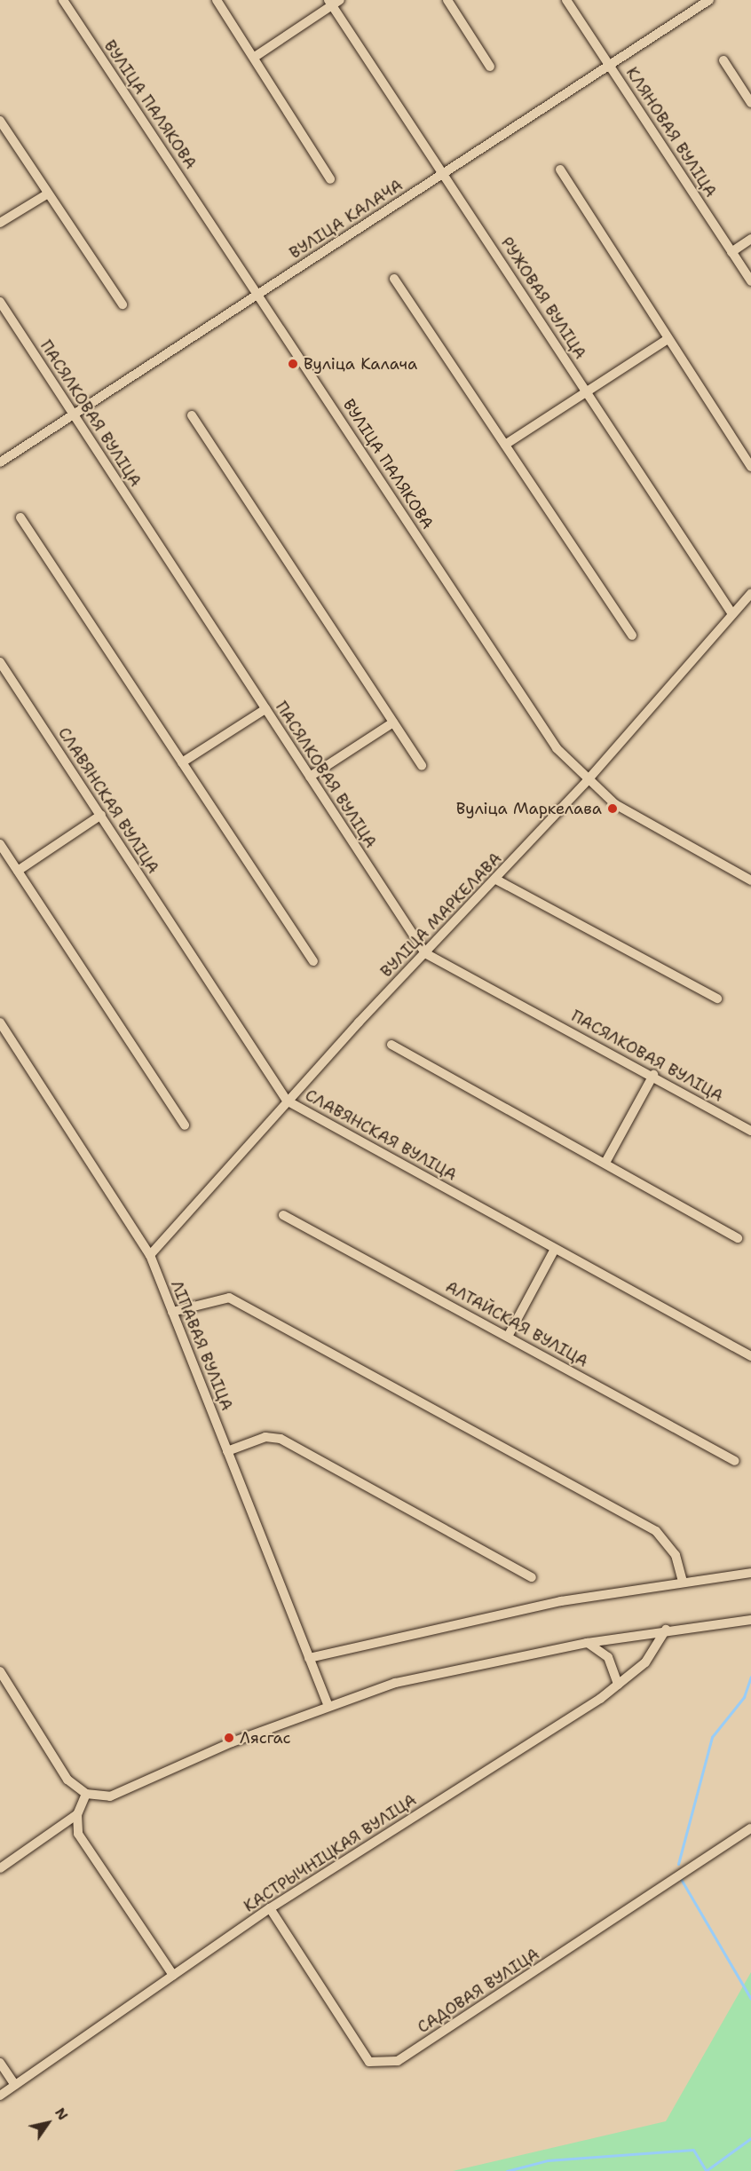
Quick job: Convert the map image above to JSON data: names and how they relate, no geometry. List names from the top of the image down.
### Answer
{
  "streets": {
    "street": [
      "ВУЛІЦА ПАЛЯКОВА",
      "КЛЯНОВАЯ ВУЛІЦА",
      "ВУЛІЦА КАЛАЧА",
      "РУЖОВАЯ ВУЛІЦА",
      "ПАСЯЛКОВАЯ ВУЛІЦА",
      "СЛАВЯНСКАЯ ВУЛІЦА",
      "ВУЛІЦА МАРКЕЛАВА",
      "АЛТАЙСКАЯ ВУЛІЦА",
      "ЛІПАВАЯ ВУЛІЦА",
      "КАСТРЫЧНІЦКАЯ ВУЛІЦА",
      "САДОВАЯ ВУЛІЦА"
    ]
  },
  "crossings": [
    ["ВУЛІЦА ПАЛЯКОВА", "ВУЛІЦА КАЛАЧА"],
    ["ВУЛІЦА ПАЛЯКОВА", "ВУЛІЦА МАРКЕЛАВА"],
    ["КЛЯНОВАЯ ВУЛІЦА", "ВУЛІЦА КАЛАЧА"],
    ["ВУЛІЦА КАЛАЧА", "РУЖОВАЯ ВУЛІЦА"],
    ["ВУЛІЦА КАЛАЧА", "ПАСЯЛКОВАЯ ВУЛІЦА"],
    ["РУЖОВАЯ ВУЛІЦА", "ВУЛІЦА МАРКЕЛАВА"],
    ["ПАСЯЛКОВАЯ ВУЛІЦА", "ВУЛІЦА МАРКЕЛАВА"],
    ["СЛАВЯНСКАЯ ВУЛІЦА", "ВУЛІЦА МАРКЕЛАВА"],
    ["ВУЛІЦА МАРКЕЛАВА", "ЛІПАВАЯ ВУЛІЦА"],
    ["КАСТРЫЧНІЦКАЯ ВУЛІЦА", "САДОВАЯ ВУЛІЦА"]
  ],
  "places": ["Вуліца Калача", "Вуліца Маркелава", "Лясгас"],
  "north": "top right"
}
